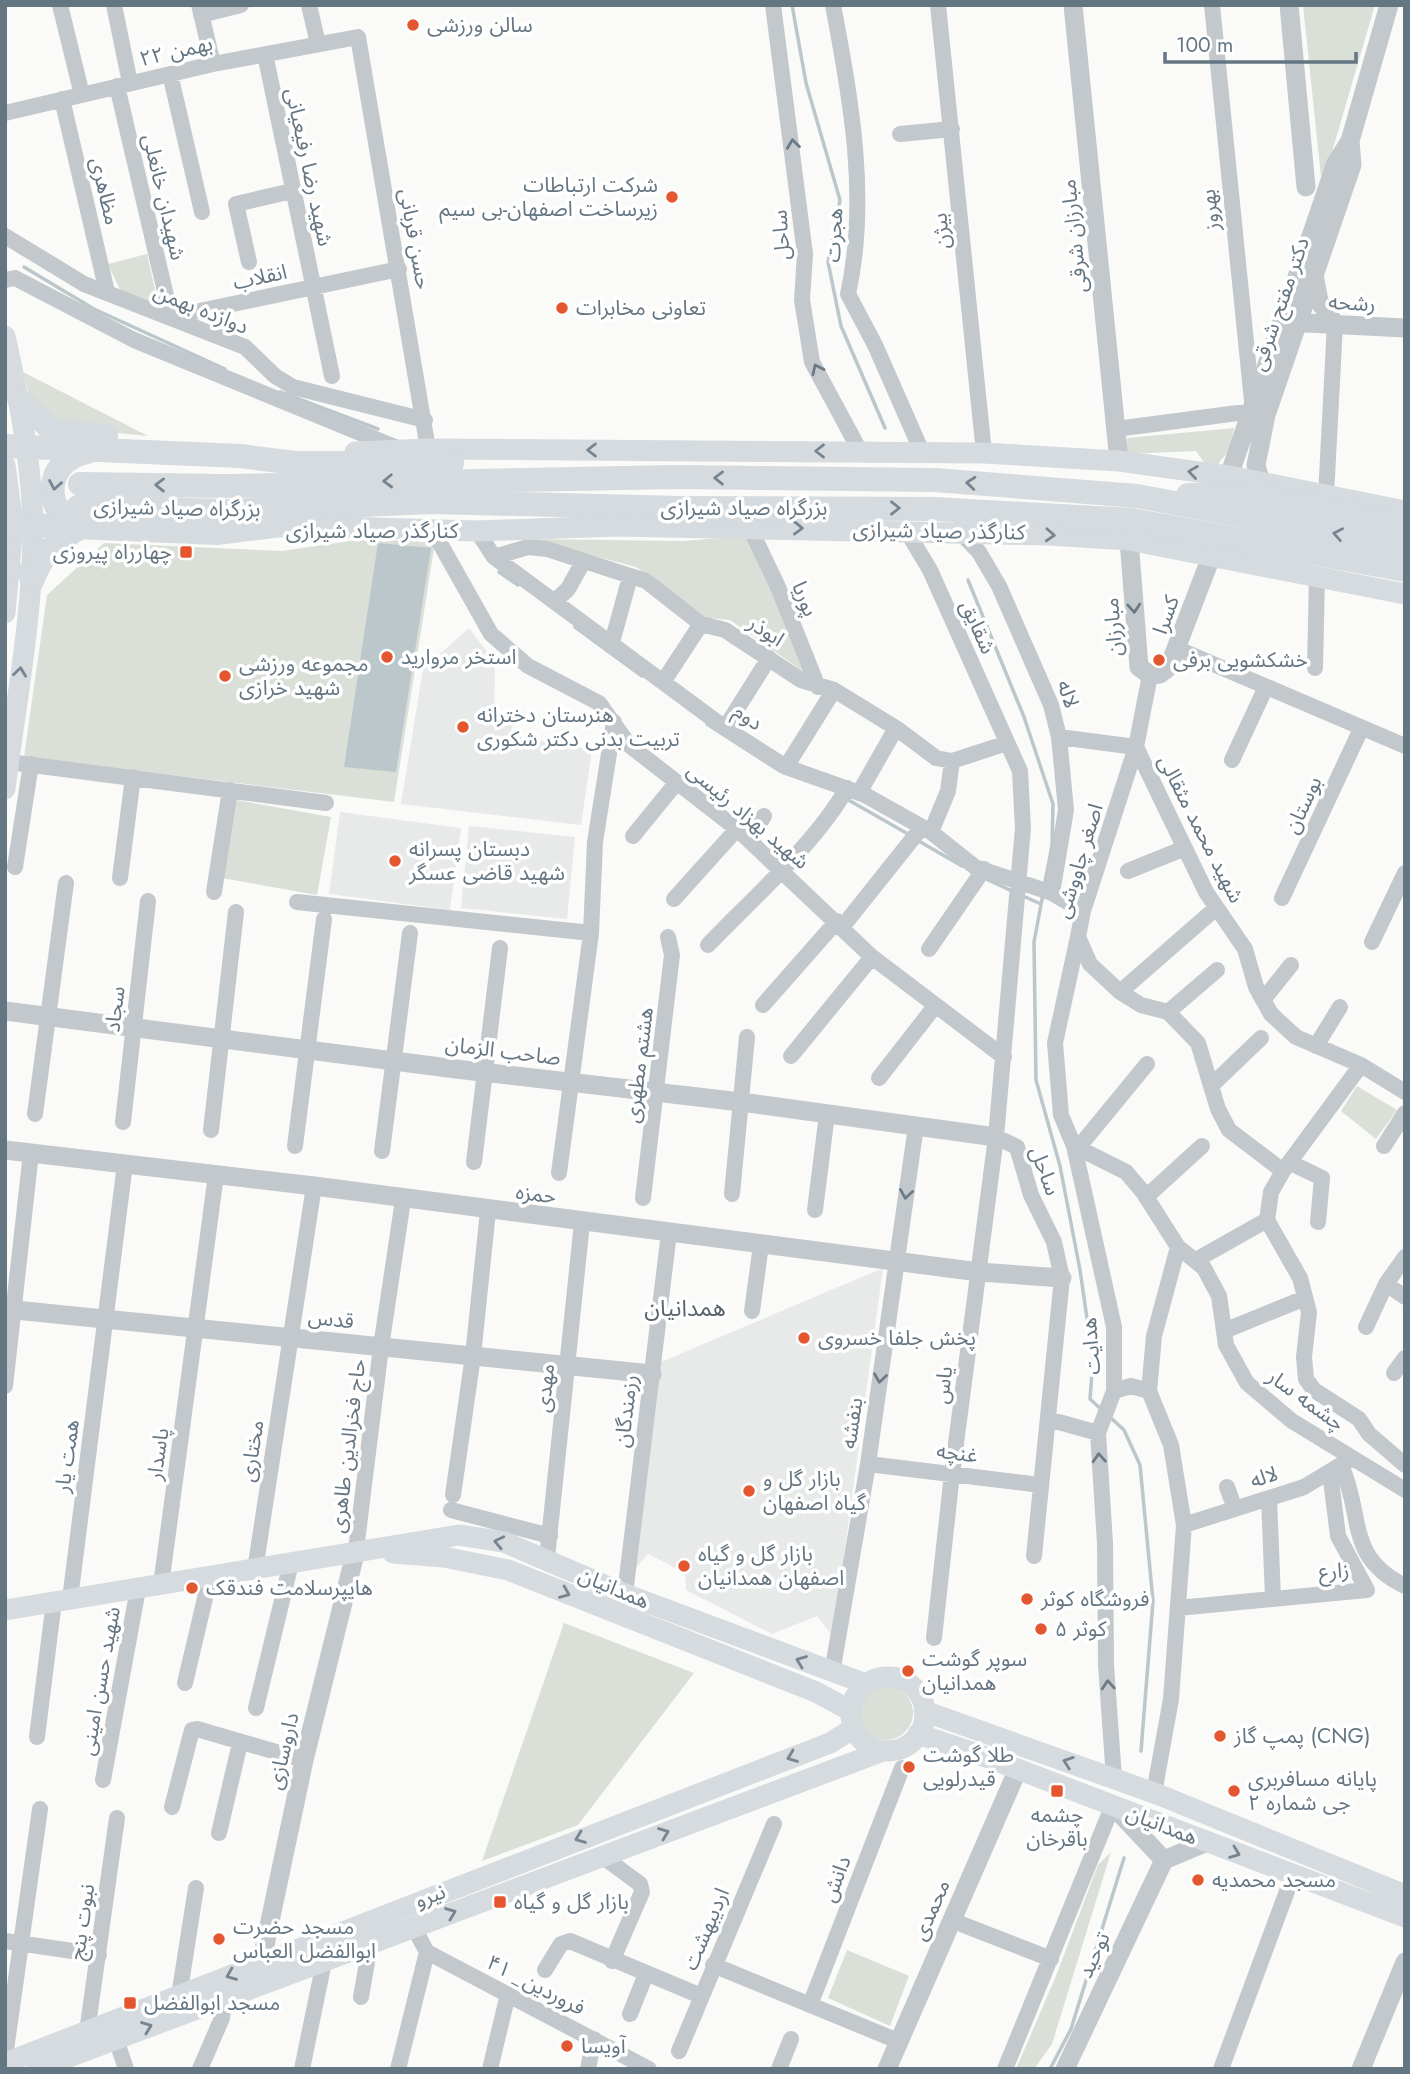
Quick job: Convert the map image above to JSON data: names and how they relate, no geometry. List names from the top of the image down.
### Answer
{
  "streets": {
    "highway": ["بزرگراه صیاد شیرازی"],
    "main road": ["کنارگذر صیاد شیرازی", "همدانیان", "نیرو"],
    "street": [
      "۲۲ بهمن",
      "شهید رضا رفیعیانی",
      "مظاهری",
      "شهیدان خانعلی",
      "بهروز",
      "بیژن",
      "ساحل",
      "هجرت",
      "مبارزان شرقی",
      "حسن قربانی",
      "انقلاب",
      "رشحه",
      "دکتر مفتح شرقی",
      "دوازده بهمن",
      "پوریا",
      "کسرا",
      "شقایق",
      "مبارزان",
      "ابوذر",
      "لاله",
      "دوم",
      "بوستان",
      "شهید بهزاد رئیسی",
      "شهید محمد مثقالی",
      "اصغر چاووشی",
      "سجاد",
      "صاحب الزمان",
      "هشتم مطهری",
      "حمزه",
      "قدس",
      "هدایت",
      "یاس",
      "مهدی",
      "چشمه سار",
      "رزمندگان",
      "بنفشه",
      "حاج فخرالدین طاهری",
      "مختاری",
      "غنچه",
      "پاسدار",
      "همت یار",
      "زارع",
      "شهید حسن امینی",
      "داروسازی",
      "دانش",
      "محمدی",
      "نبوت پنج",
      "اردیبهشت",
      "توحید",
      "۴۱ _فروردین"
    ]
  },
  "crossings": [
    ["۲۲ بهمن", "شهید رضا رفیعیانی"],
    ["۲۲ بهمن", "مظاهری"],
    ["۲۲ بهمن", "شهیدان خانعلی"],
    ["۲۲ بهمن", "حسن قربانی"],
    ["شهید رضا رفیعیانی", "انقلاب"],
    ["مظاهری", "دوازده بهمن"],
    ["شهیدان خانعلی", "انقلاب"],
    ["شهیدان خانعلی", "دوازده بهمن"],
    ["بهروز", "دکتر مفتح شرقی"],
    ["ساحل", "صاحب الزمان"],
    ["ساحل", "حمزه"],
    ["ساحل", "یاس"],
    ["ساحل", "غنچه"],
    ["حسن قربانی", "انقلاب"],
    ["حسن قربانی", "دوازده بهمن"],
    ["انقلاب", "دوازده بهمن"],
    ["رشحه", "دکتر مفتح شرقی"],
    ["بزرگراه صیاد شیرازی", "کنارگذر صیاد شیرازی"],
    ["بزرگراه صیاد شیرازی", "مبارزان"],
    ["کنارگذر صیاد شیرازی", "پوریا"],
    ["کنارگذر صیاد شیرازی", "کسرا"],
    ["کنارگذر صیاد شیرازی", "شقایق"],
    ["کنارگذر صیاد شیرازی", "مبارزان"],
    ["کنارگذر صیاد شیرازی", "لاله"],
    ["کنارگذر صیاد شیرازی", "دوم"],
    ["کنارگذر صیاد شیرازی", "شهید بهزاد رئیسی"],
    ["پوریا", "ابوذر"],
    ["کسرا", "مبارزان"],
    ["مبارزان", "شهید محمد مثقالی"],
    ["مبارزان", "اصغر چاووشی"],
    ["ابوذر", "دوم"],
    ["لاله", "دوم"],
    ["لاله", "چشمه سار"],
    ["لاله", "زارع"],
    ["دوم", "اصغر چاووشی"],
    ["شهید محمد مثقالی", "اصغر چاووشی"],
    ["اصغر چاووشی", "هدایت"],
    ["سجاد", "صاحب الزمان"],
    ["صاحب الزمان", "هشتم مطهری"],
    ["صاحب الزمان", "یاس"],
    ["صاحب الزمان", "بنفشه"],
    ["حمزه", "یاس"],
    ["حمزه", "مهدی"],
    ["حمزه", "رزمندگان"],
    ["حمزه", "بنفشه"],
    ["حمزه", "حاج فخرالدین طاهری"],
    ["حمزه", "مختاری"],
    ["حمزه", "پاسدار"],
    ["حمزه", "همت یار"],
    ["قدس", "مهدی"],
    ["قدس", "رزمندگان"],
    ["قدس", "حاج فخرالدین طاهری"],
    ["قدس", "مختاری"],
    ["قدس", "پاسدار"],
    ["قدس", "همت یار"],
    ["هدایت", "همدانیان"],
    ["یاس", "غنچه"],
    ["مهدی", "همدانیان"],
    ["چشمه سار", "زارع"],
    ["رزمندگان", "همدانیان"],
    ["بنفشه", "غنچه"],
    ["بنفشه", "همدانیان"],
    ["حاج فخرالدین طاهری", "همدانیان"],
    ["حاج فخرالدین طاهری", "داروسازی"],
    ["مختاری", "همدانیان"],
    ["پاسدار", "همدانیان"],
    ["همت یار", "همدانیان"],
    ["همدانیان", "شهید حسن امینی"],
    ["همدانیان", "داروسازی"],
    ["همدانیان", "نیرو"],
    ["همدانیان", "محمدی"],
    ["داروسازی", "نیرو"],
    ["نیرو", "نبوت پنج"]
  ],
  "one_way": ["ساحل"],
  "districts": ["همدانیان"],
  "places": {
    "other": [
      "سالن ورزشی",
      "شرکت ارتباطات زیرساخت اصفهان-بی سیم",
      "تعاونی مخابرات",
      "استخر مروارید",
      "خشکشویی برفی",
      "مجموعه ورزشی شهید خرازی",
      "هنرستان دخترانه تربیت بدنی دکتر شکوری",
      "دبستان پسرانه شهید قاضی عسگر",
      "پخش جلفا خسروی",
      "بازار گل و گیاه اصفهان",
      "بازار گل و گیاه اصفهان همدانیان",
      "هایپرسلامت فندقک",
      "فروشگاه کوثر",
      "کوثر ۵",
      "سوپر گوشت همدانیان",
      "پمپ گاز (CNG)",
      "طلا گوشت قیدرلویی",
      "پایانه مسافربری جی شماره ۲",
      "مسجد محمدیه",
      "مسجد حضرت ابوالفضل العباس",
      "آویسا"
    ],
    "transit": [
      "چهارراه پیروزی",
      "چشمه باقرخان",
      "بازار گل و گیاه",
      "مسجد ابوالفضل"
    ]
  },
  "scale_bar": "100 m"
}
